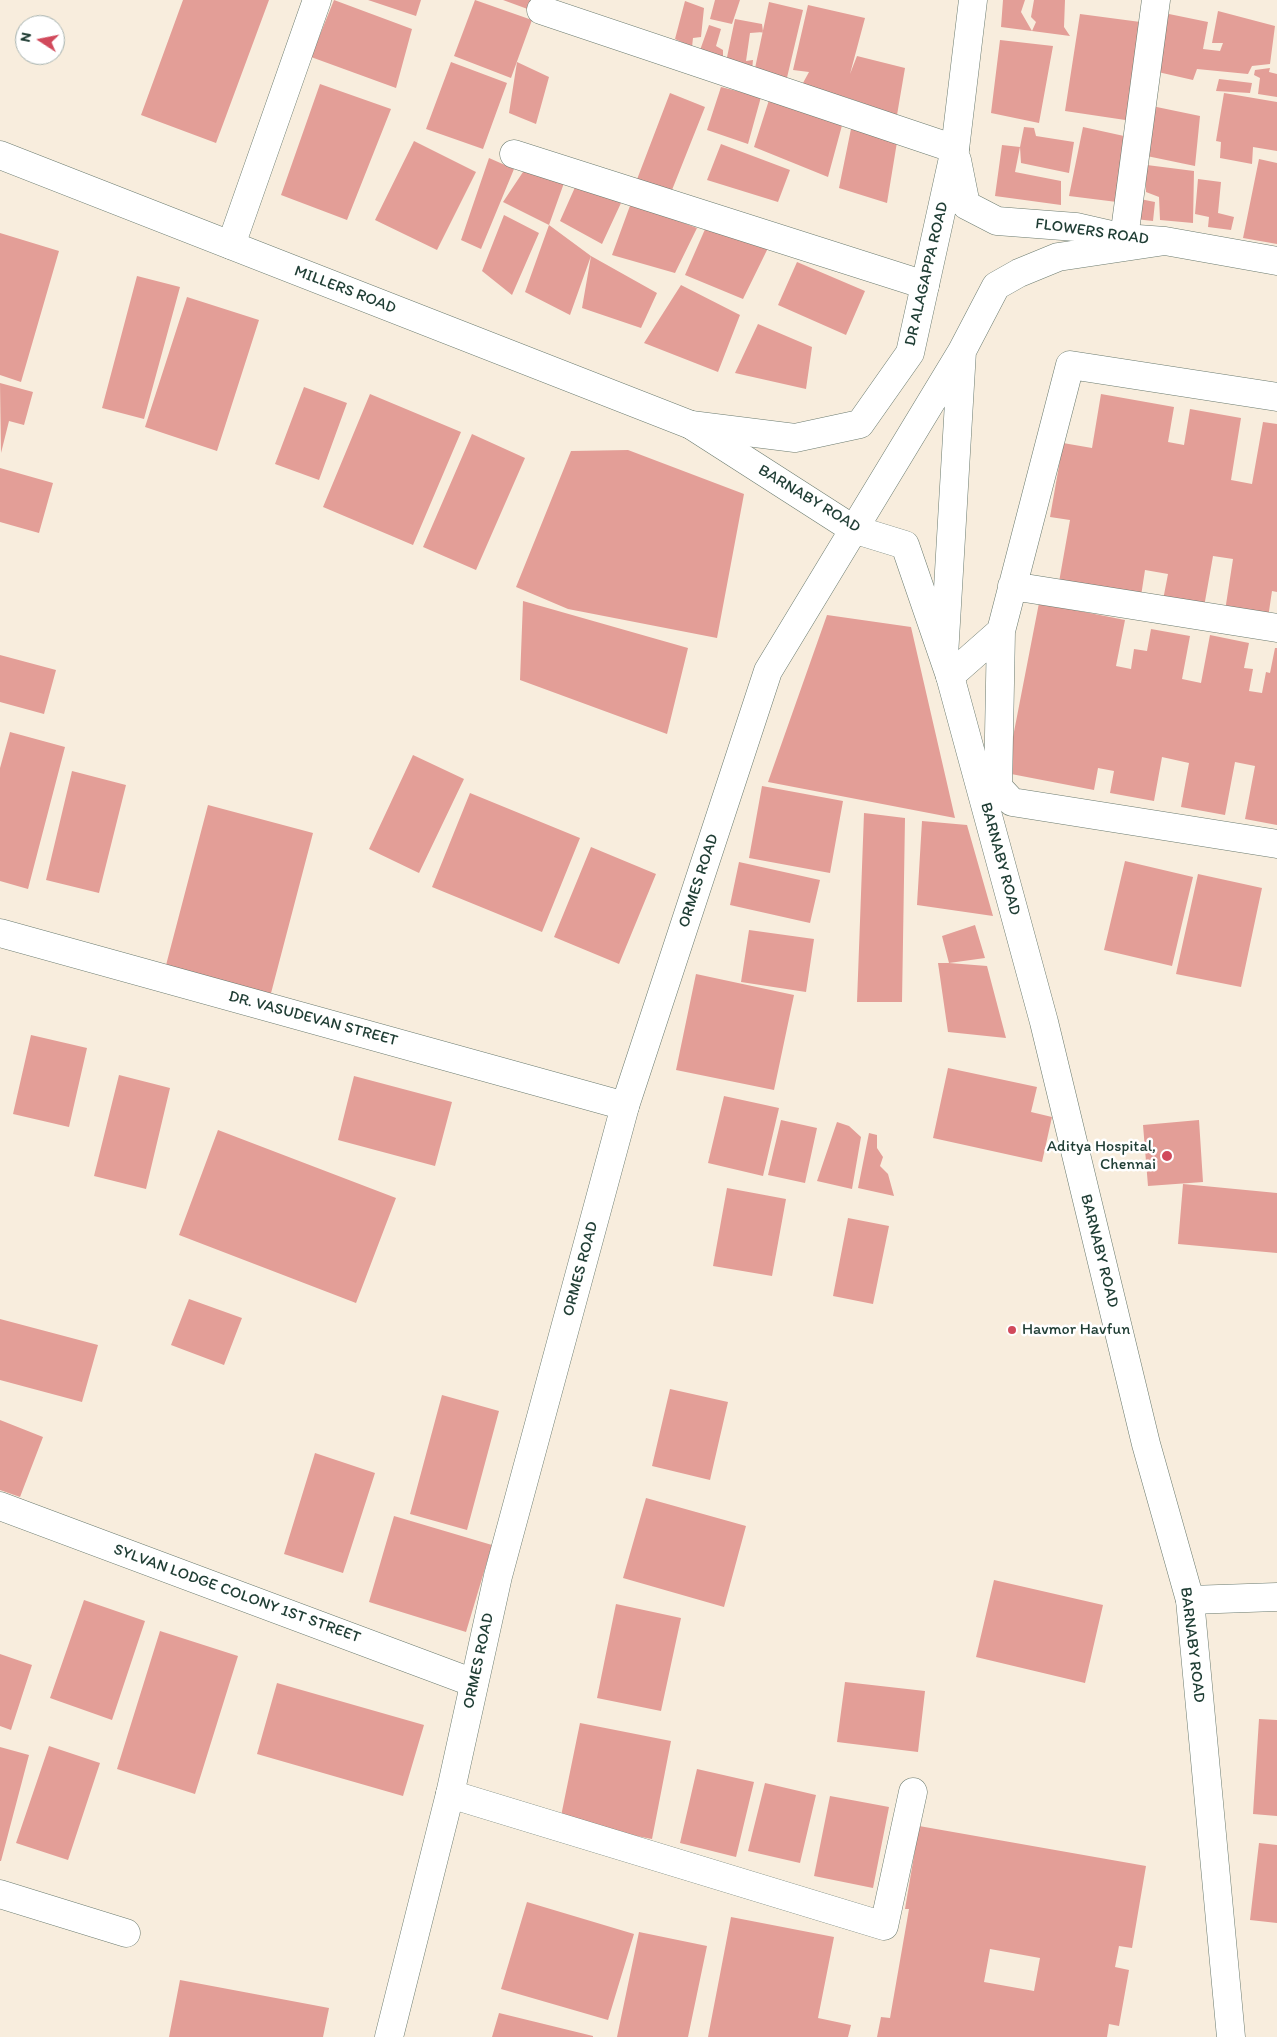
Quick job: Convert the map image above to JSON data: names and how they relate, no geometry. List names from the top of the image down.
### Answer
{
  "streets": {
    "street": [
      "FLOWERS ROAD",
      "DR ALAGAPPA ROAD",
      "MILLERS ROAD",
      "BARNABY ROAD",
      "ORMES ROAD",
      "DR. VASUDEVAN STREET",
      "SYLVAN LODGE COLONY 1ST STREET"
    ]
  },
  "crossings": [
    ["FLOWERS ROAD", "DR ALAGAPPA ROAD"],
    ["FLOWERS ROAD", "ORMES ROAD"],
    ["DR ALAGAPPA ROAD", "MILLERS ROAD"],
    ["DR ALAGAPPA ROAD", "BARNABY ROAD"],
    ["MILLERS ROAD", "BARNABY ROAD"],
    ["BARNABY ROAD", "ORMES ROAD"],
    ["ORMES ROAD", "DR. VASUDEVAN STREET"],
    ["ORMES ROAD", "SYLVAN LODGE COLONY 1ST STREET"]
  ],
  "places": ["Aditya Hospital, Chennai", "Havmor Havfun"],
  "north": "left"
}
